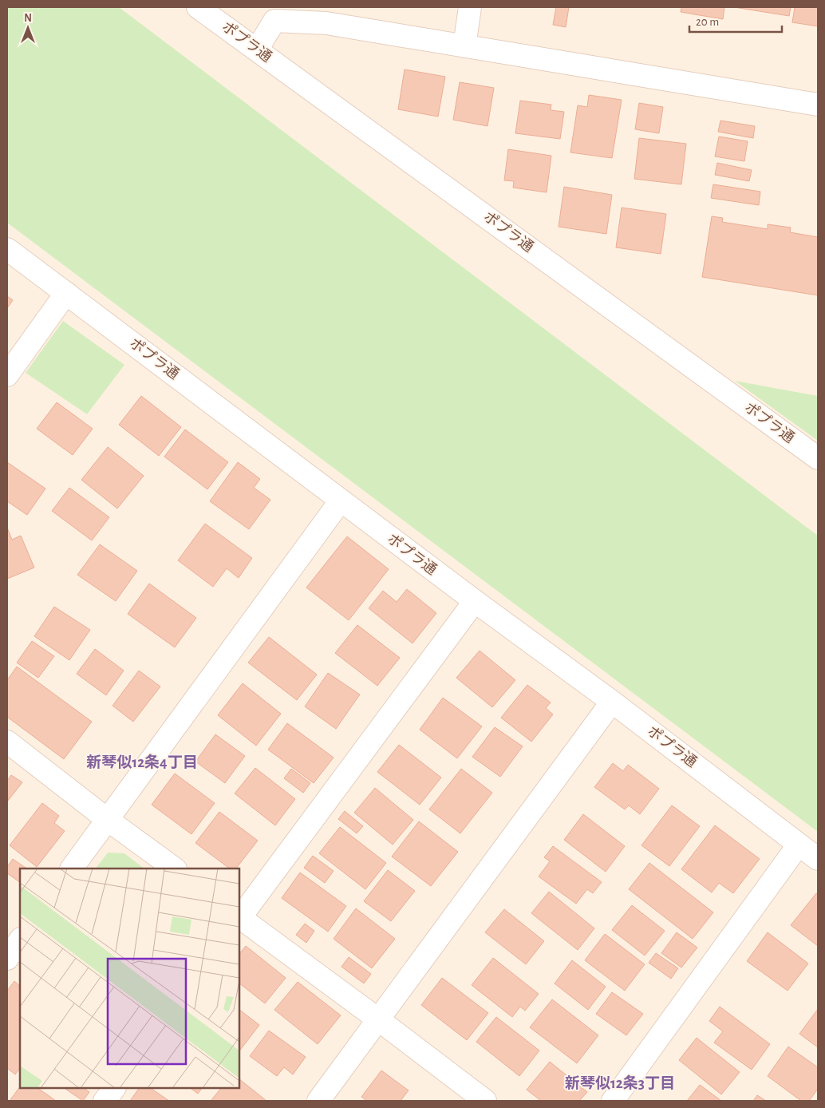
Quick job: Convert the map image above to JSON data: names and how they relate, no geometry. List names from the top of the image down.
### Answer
{
  "streets": {
    "street": ["ポプラ通"]
  },
  "districts": ["新琴似12条4丁目", "新琴似12条3丁目"],
  "scale_bar": "20 m",
  "north": "top"
}
